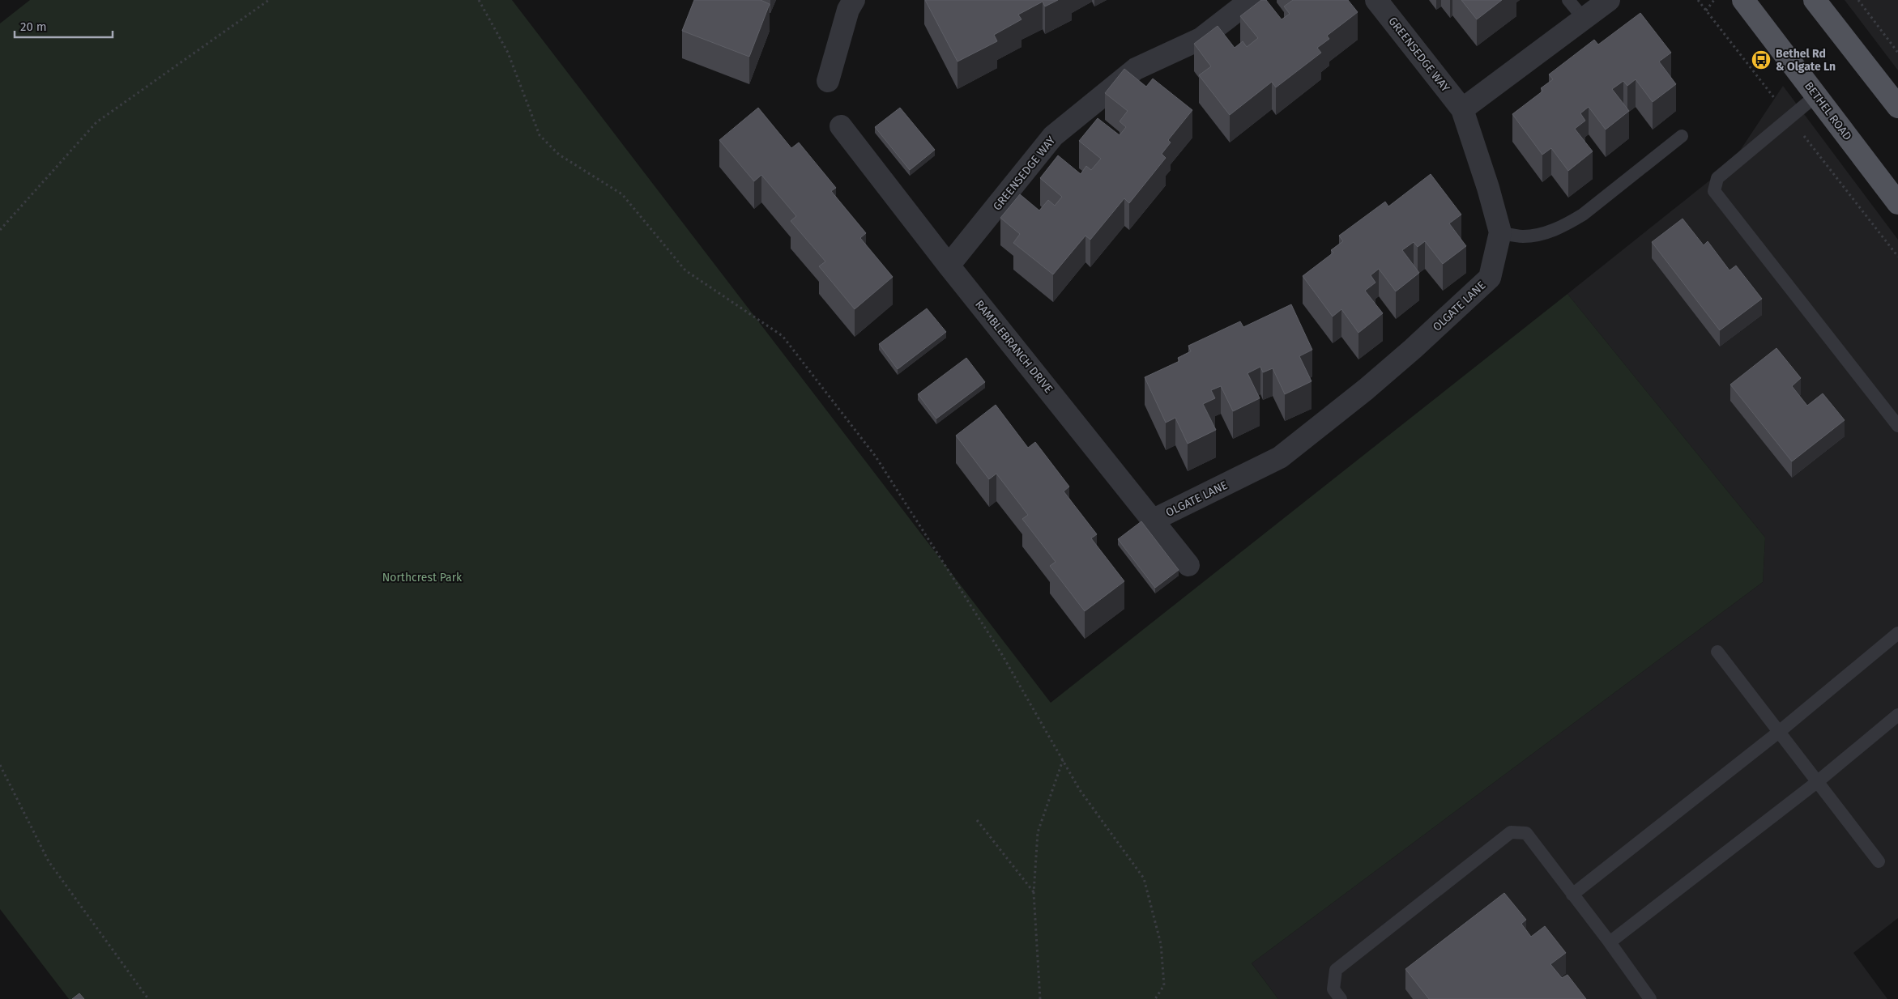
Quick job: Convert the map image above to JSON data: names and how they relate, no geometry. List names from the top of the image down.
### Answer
{
  "streets": {
    "main road": ["BETHEL ROAD"],
    "street": ["GREENSEDGE WAY", "OLGATE LANE", "RAMBLEBRANCH DRIVE"]
  },
  "crossings": [
    ["GREENSEDGE WAY", "OLGATE LANE"],
    ["GREENSEDGE WAY", "RAMBLEBRANCH DRIVE"],
    ["OLGATE LANE", "RAMBLEBRANCH DRIVE"]
  ],
  "parks": ["Northcrest Park"],
  "places": {
    "bus stop": ["Bethel Rd & Olgate Ln"]
  },
  "scale_bar": "20 m"
}
